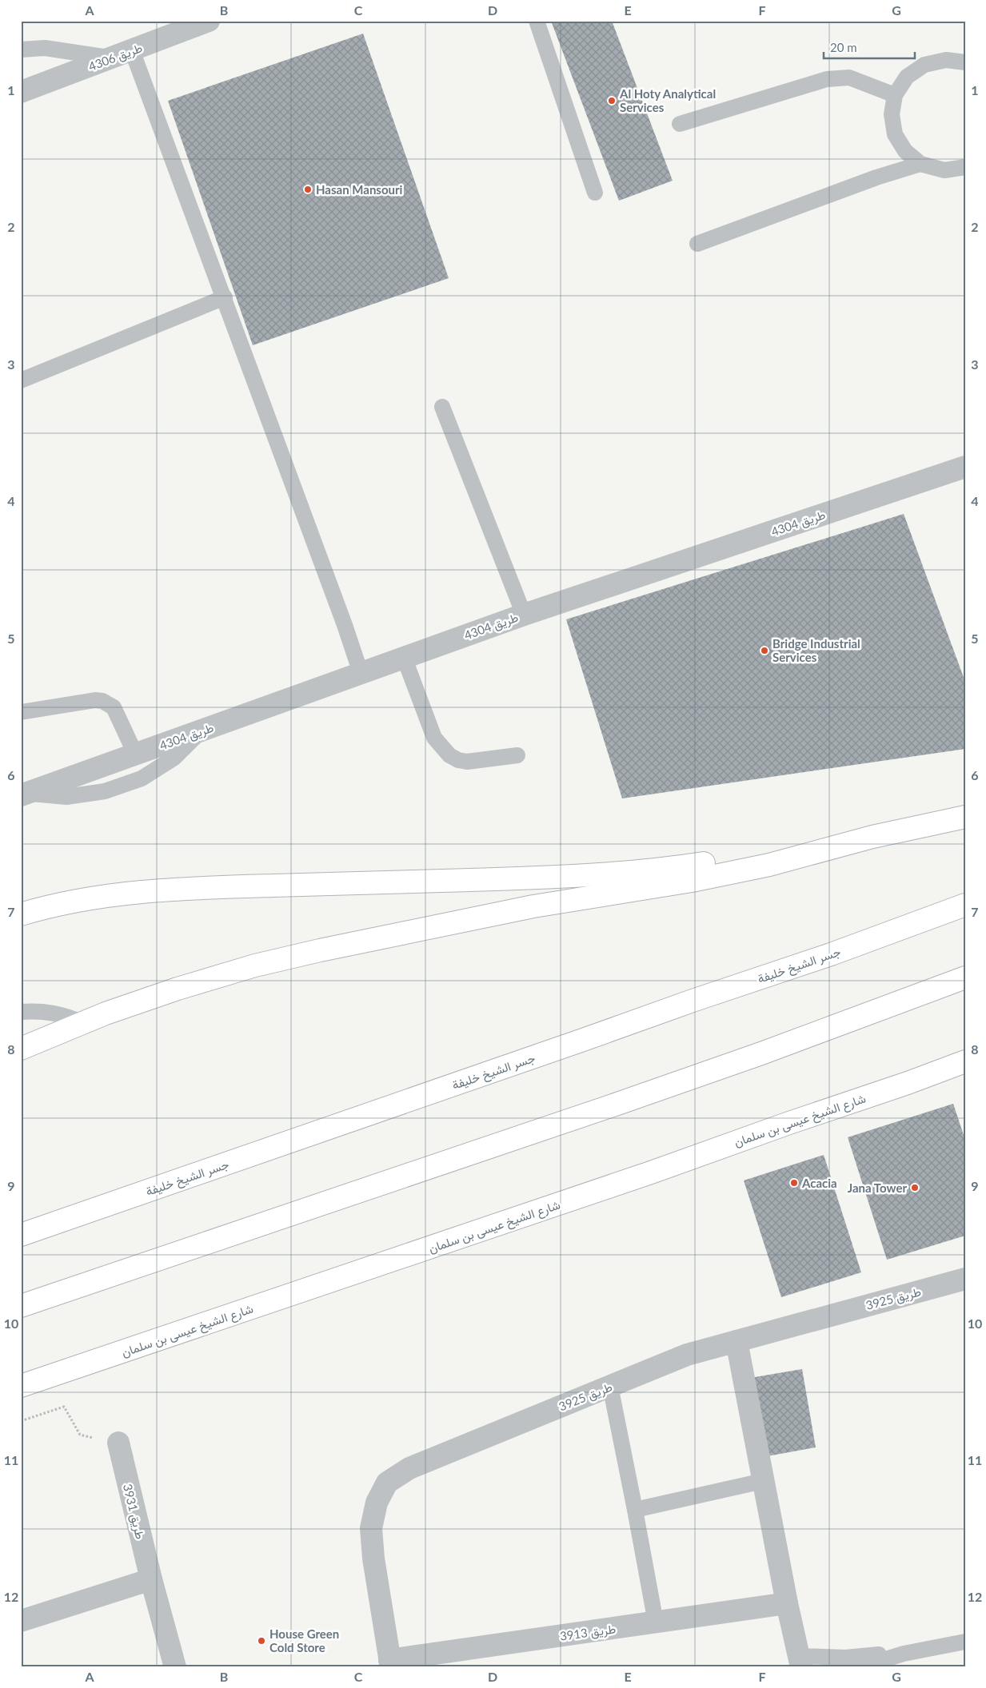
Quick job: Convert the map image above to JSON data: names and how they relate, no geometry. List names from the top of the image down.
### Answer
{
  "streets": {
    "highway": ["جسر الشيخ خليفة", "شارع الشيخ عيسى بن سلمان"],
    "street": [
      "طريق 4306",
      "طريق 4304",
      "طريق 3925",
      "طريق 3931",
      "طريق 3913"
    ]
  },
  "crossings": [
    ["طريق 3925", "طريق 3913"]
  ],
  "places": [
    "Al Hoty Analytical Services",
    "Hasan Mansouri",
    "Bridge Industrial Services",
    "Acacia",
    "Jana Tower",
    "House Green Cold Store"
  ],
  "scale_bar": "20 m",
  "grid": {
    "columns": [
      "A",
      "B",
      "C",
      "D",
      "E",
      "F",
      "G"
    ],
    "rows": [
      "1",
      "2",
      "3",
      "4",
      "5",
      "6",
      "7",
      "8",
      "9",
      "10",
      "11",
      "12"
    ]
  }
}
